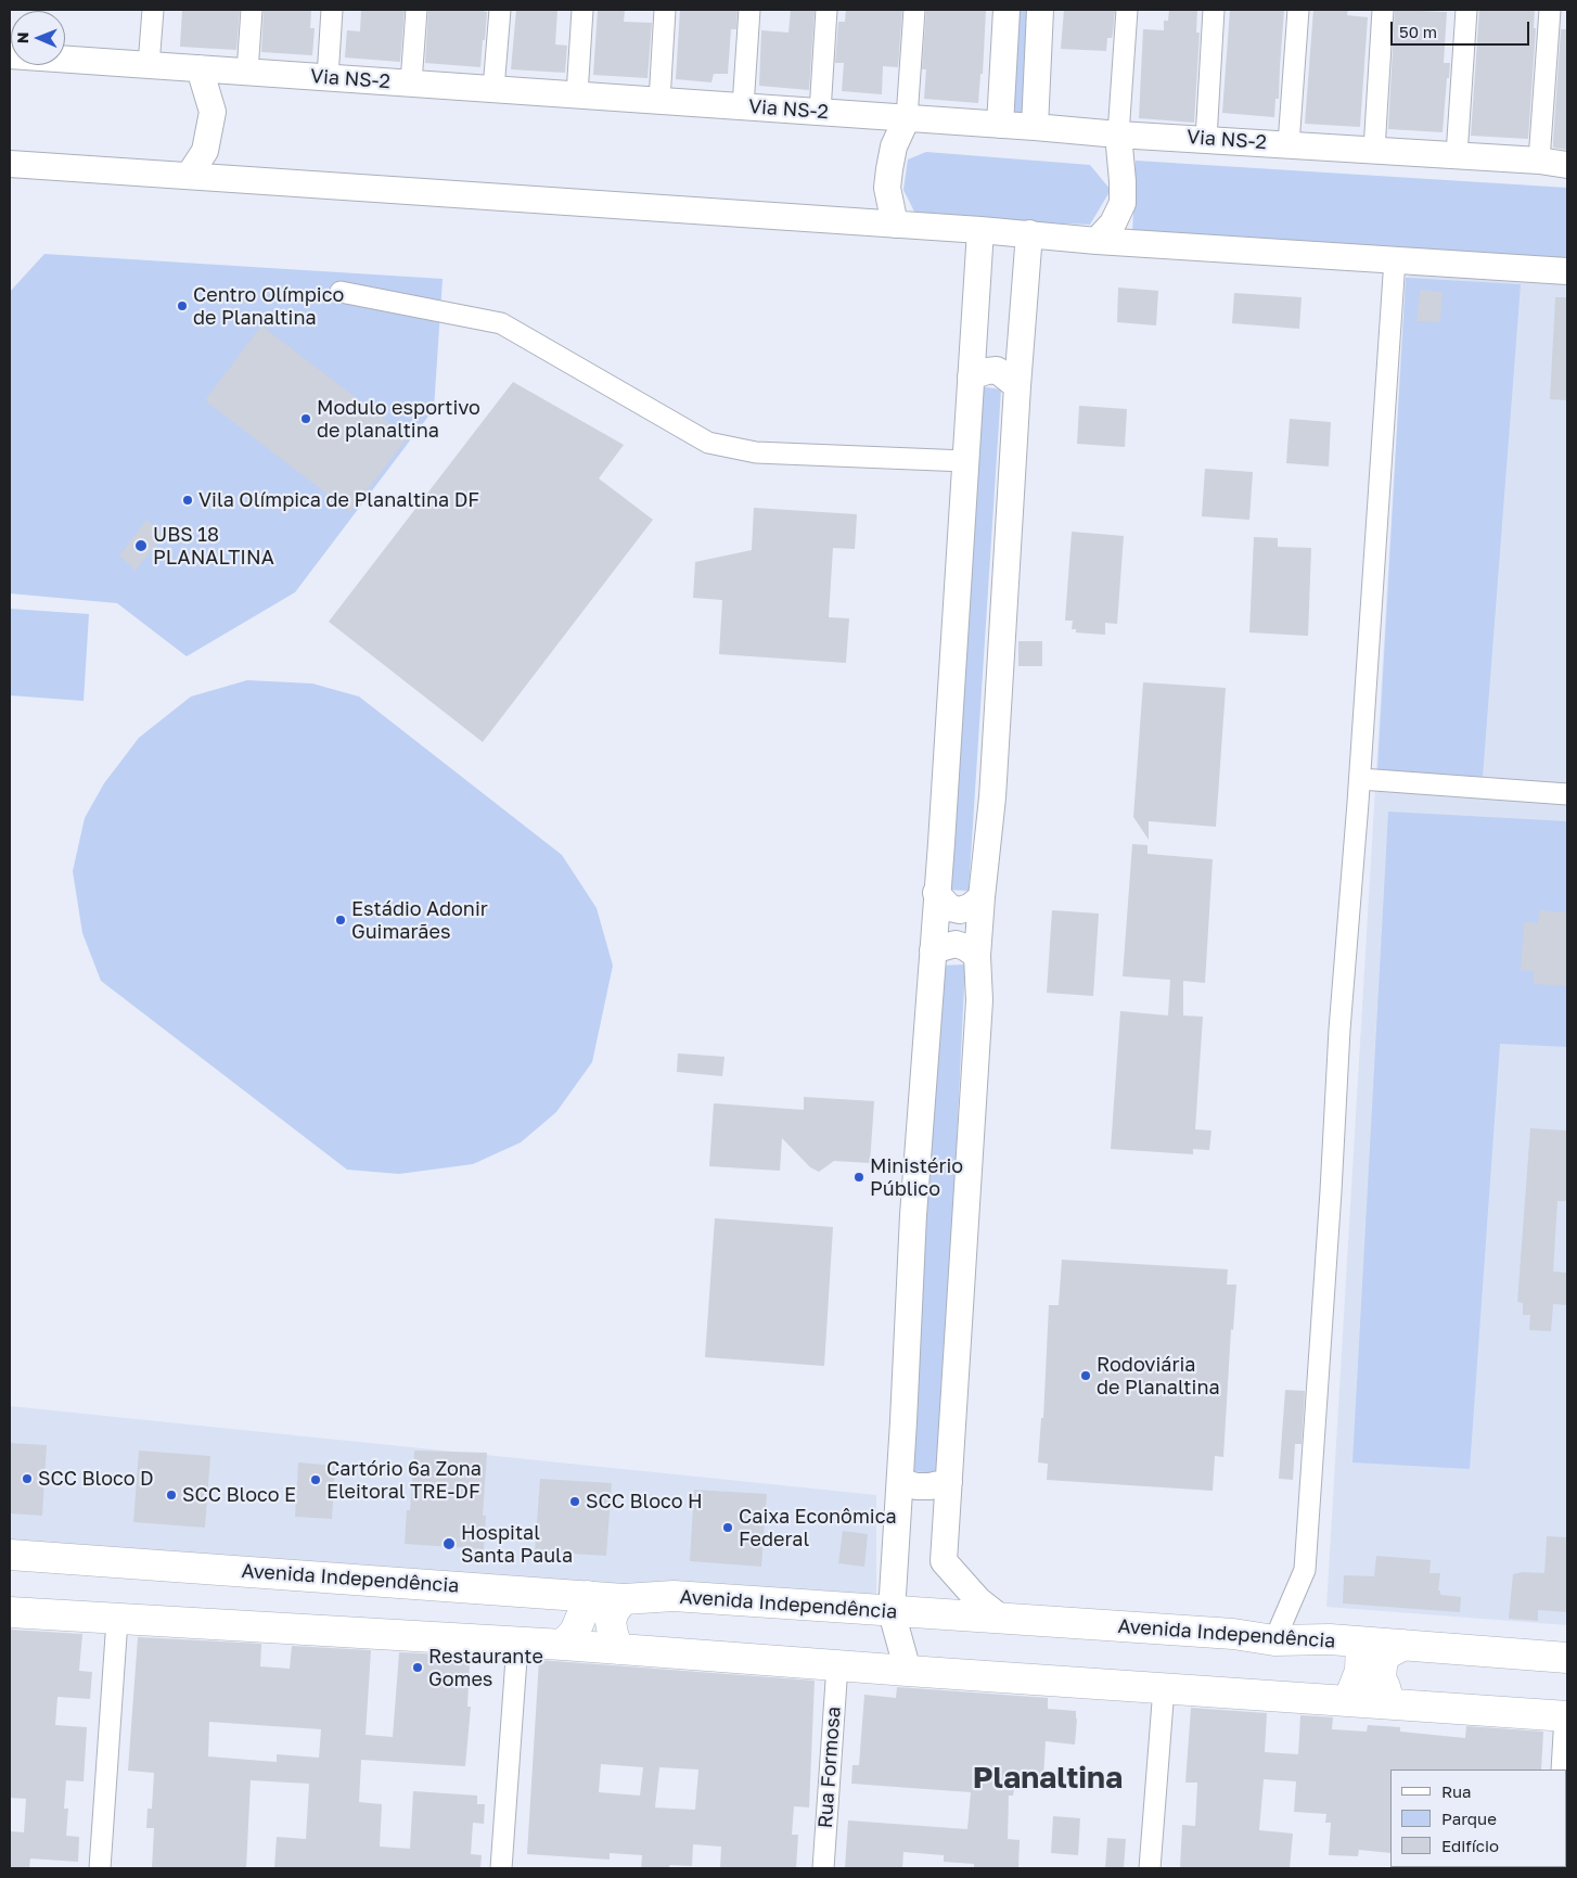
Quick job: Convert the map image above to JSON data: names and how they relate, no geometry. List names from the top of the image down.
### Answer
{
  "streets": {
    "main road": ["Avenida Independência"],
    "street": ["Via NS-2", "Rua Formosa"]
  },
  "districts": ["Planaltina"],
  "places": [
    "Centro Olímpico de Planaltina",
    "Modulo esportivo de planaltina",
    "Vila Olímpica de Planaltina DF",
    "UBS 18 PLANALTINA",
    "Estádio Adonir Guimarães",
    "Ministério Público",
    "Rodoviária de Planaltina",
    "SCC Bloco D",
    "Cartório 6ª Zona Eleitoral TRE-DF",
    "SCC Bloco E",
    "SCC Bloco H",
    "Caixa Econômica Federal",
    "Hospital Santa Paula",
    "Restaurante Gomes"
  ],
  "legend": ["Rua", "Parque", "Edifício"],
  "scale_bar": "50 m",
  "north": "left"
}
